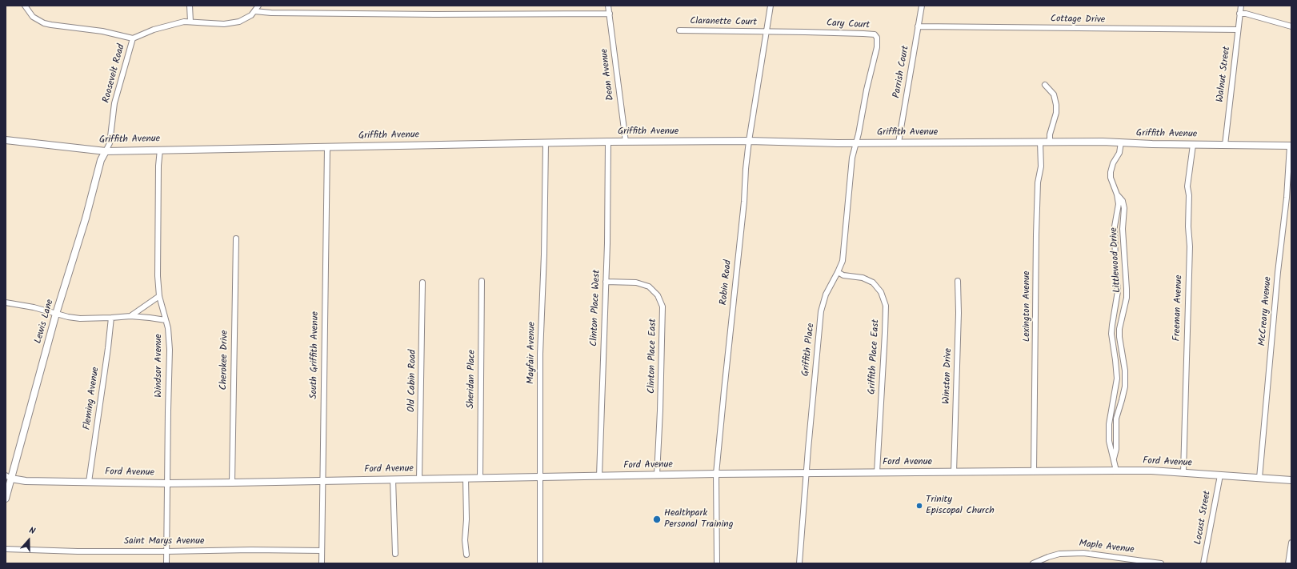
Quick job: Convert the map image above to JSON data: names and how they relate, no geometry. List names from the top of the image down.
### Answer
{
  "streets": {
    "street": [
      "Cottage Drive",
      "Claranette Court",
      "Cary Court",
      "Parrish Court",
      "Roosevelt Road",
      "Dean Avenue",
      "Walnut Street",
      "Griffith Avenue",
      "Littlewood Drive",
      "Robin Road",
      "Lexington Avenue",
      "Clinton Place West",
      "Freeman Avenue",
      "McCreary Avenue",
      "Lewis Lane",
      "Griffith Place",
      "Mayfair Avenue",
      "South Griffith Avenue",
      "Clinton Place East",
      "Griffith Place East",
      "Cherokee Drive",
      "Windsor Avenue",
      "Winston Drive",
      "Sheridan Place",
      "Old Cabin Road",
      "Fleming Avenue",
      "Ford Avenue",
      "Locust Street",
      "Saint Marys Avenue",
      "Maple Avenue"
    ]
  },
  "crossings": [
    ["Cottage Drive", "Parrish Court"],
    ["Cottage Drive", "Walnut Street"],
    ["Claranette Court", "Cary Court"],
    ["Claranette Court", "Robin Road"],
    ["Cary Court", "Griffith Avenue"],
    ["Cary Court", "Robin Road"],
    ["Cary Court", "Griffith Place"],
    ["Parrish Court", "Griffith Avenue"],
    ["Roosevelt Road", "Griffith Avenue"],
    ["Roosevelt Road", "Lewis Lane"],
    ["Dean Avenue", "Griffith Avenue"],
    ["Walnut Street", "Griffith Avenue"],
    ["Griffith Avenue", "Littlewood Drive"],
    ["Griffith Avenue", "Robin Road"],
    ["Griffith Avenue", "Lexington Avenue"],
    ["Griffith Avenue", "Clinton Place West"],
    ["Griffith Avenue", "Freeman Avenue"],
    ["Griffith Avenue", "McCreary Avenue"],
    ["Griffith Avenue", "Lewis Lane"],
    ["Griffith Avenue", "Griffith Place"],
    ["Griffith Avenue", "Mayfair Avenue"],
    ["Griffith Avenue", "South Griffith Avenue"],
    ["Griffith Avenue", "Windsor Avenue"],
    ["Littlewood Drive", "Ford Avenue"],
    ["Robin Road", "Ford Avenue"],
    ["Lexington Avenue", "Ford Avenue"],
    ["Clinton Place West", "Clinton Place East"],
    ["Clinton Place West", "Ford Avenue"],
    ["Freeman Avenue", "Ford Avenue"],
    ["McCreary Avenue", "Ford Avenue"],
    ["Lewis Lane", "Ford Avenue"],
    ["Griffith Place", "Griffith Place East"],
    ["Griffith Place", "Ford Avenue"],
    ["Mayfair Avenue", "Ford Avenue"],
    ["South Griffith Avenue", "Ford Avenue"],
    ["South Griffith Avenue", "Saint Marys Avenue"],
    ["Clinton Place East", "Ford Avenue"],
    ["Griffith Place East", "Ford Avenue"],
    ["Cherokee Drive", "Ford Avenue"],
    ["Windsor Avenue", "Ford Avenue"],
    ["Windsor Avenue", "Saint Marys Avenue"],
    ["Winston Drive", "Ford Avenue"],
    ["Sheridan Place", "Ford Avenue"],
    ["Old Cabin Road", "Ford Avenue"],
    ["Fleming Avenue", "Ford Avenue"],
    ["Ford Avenue", "Locust Street"]
  ],
  "places": ["Trinity Episcopal Church", "Healthpark Personal Training"],
  "north": "top"
}
